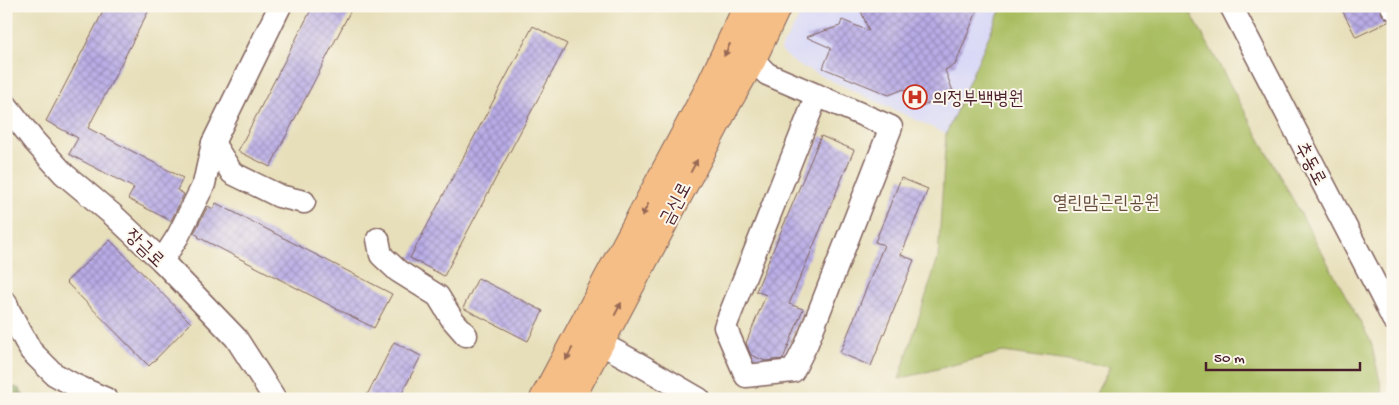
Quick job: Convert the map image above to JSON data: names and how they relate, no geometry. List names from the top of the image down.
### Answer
{
  "streets": {
    "main road": ["금신로"],
    "street": ["추동로", "장금로"]
  },
  "parks": ["열린맘근린공원"],
  "places": {
    "hospital": ["의정부백병원"]
  },
  "scale_bar": "50 m"
}
